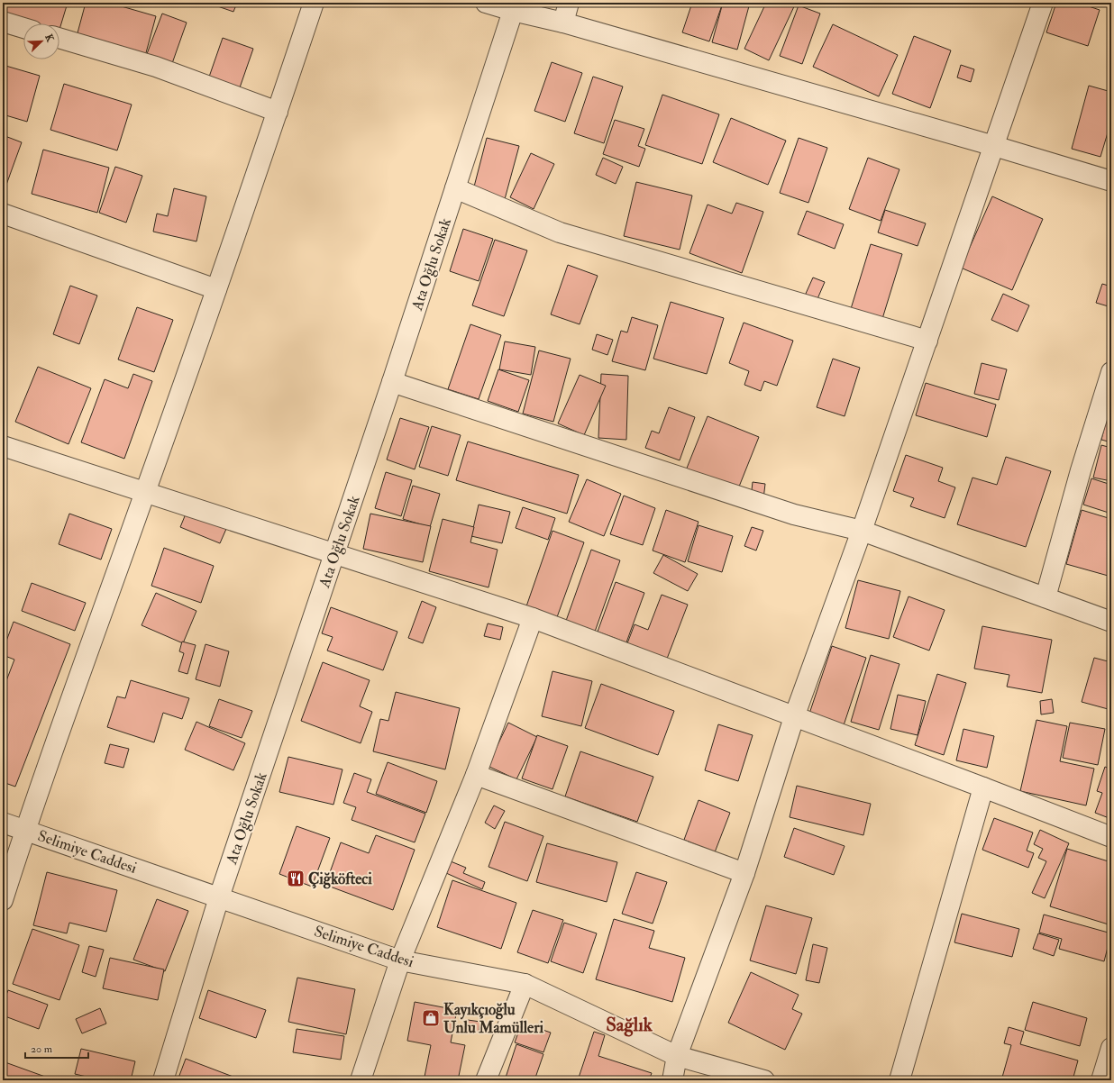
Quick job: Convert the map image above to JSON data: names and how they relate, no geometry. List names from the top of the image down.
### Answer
{
  "streets": {
    "street": ["Ata Oğlu Sokak", "Selimiye Caddesi"]
  },
  "crossings": [
    ["Ata Oğlu Sokak", "Selimiye Caddesi"]
  ],
  "districts": ["Sağlık"],
  "places": {
    "restaurant": ["Çiğköfteci"],
    "shop": ["Kayıkçıoğlu Unlu Mamülleri"]
  },
  "scale_bar": "20 m",
  "north": "top right"
}
